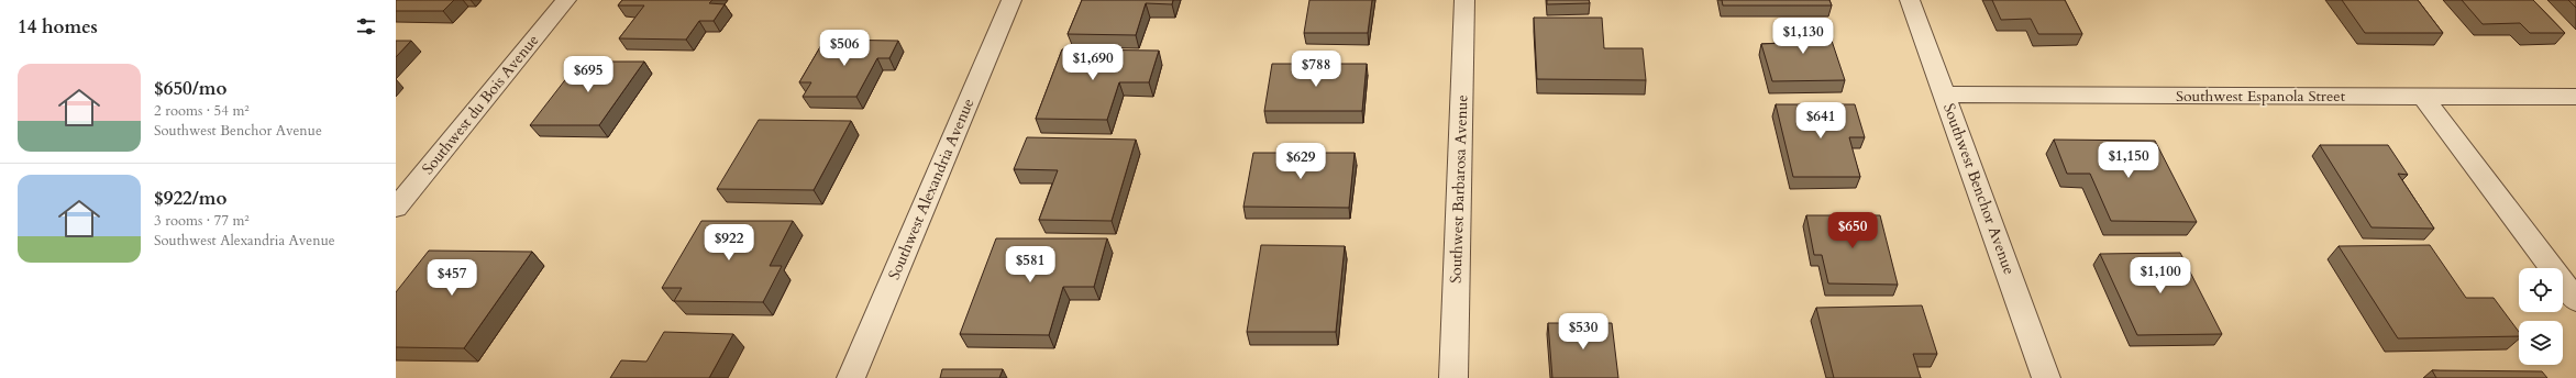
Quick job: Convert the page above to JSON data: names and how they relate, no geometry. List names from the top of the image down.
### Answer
{
  "streets": {
    "street": [
      "Southwest Espanola Street",
      "Southwest du Bois Avenue",
      "Southwest Alexandria Avenue",
      "Southwest Barbarosa Avenue",
      "Southwest Benchor Avenue"
    ]
  },
  "crossings": [
    ["Southwest Espanola Street", "Southwest Benchor Avenue"]
  ],
  "page": {
    "heading": "14 homes",
    "price": [
      "$1,130",
      "$506",
      "$1,690",
      "$788",
      "$695",
      "$641",
      "$1,150",
      "$629",
      "$650",
      "$922",
      "$581",
      "$1,100",
      "$457",
      "$530"
    ],
    "list": [
      {
        "name": "$650/mo",
        "note": "2 rooms · 54 m² · Southwest Benchor Avenue"
      },
      {
        "name": "$922/mo",
        "note": "3 rooms · 77 m² · Southwest Alexandria Avenue"
      }
    ]
  }
}
